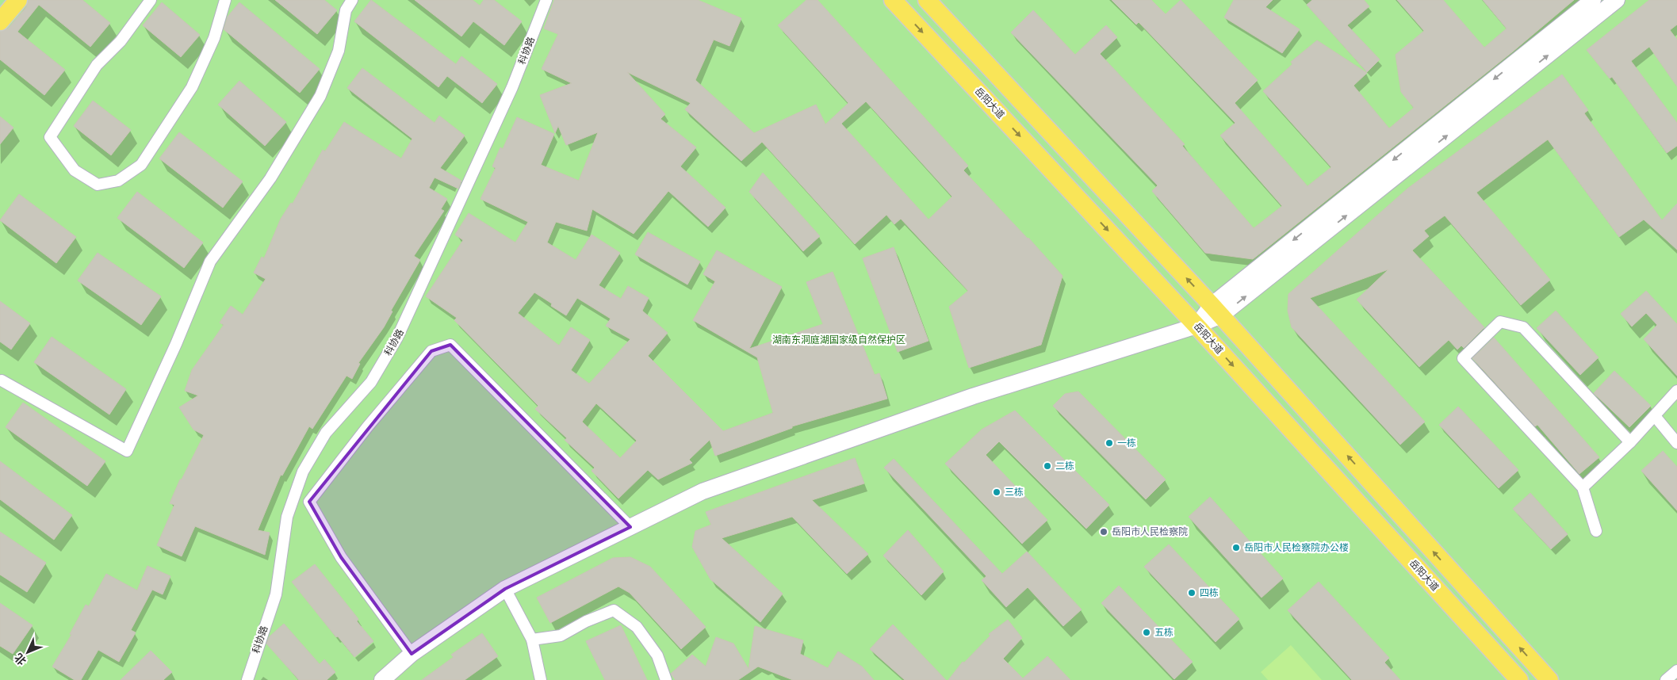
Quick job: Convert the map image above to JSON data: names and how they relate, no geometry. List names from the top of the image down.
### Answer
{
  "streets": {
    "main road": ["岳阳大道"],
    "street": ["科协路"]
  },
  "parks": ["湖南东洞庭湖国家级自然保护区"],
  "places": [
    "一栋",
    "二栋",
    "三栋",
    "岳阳市人民检察院",
    "岳阳市人民检察院办公楼",
    "四栋",
    "五栋"
  ],
  "north": "bottom left"
}
